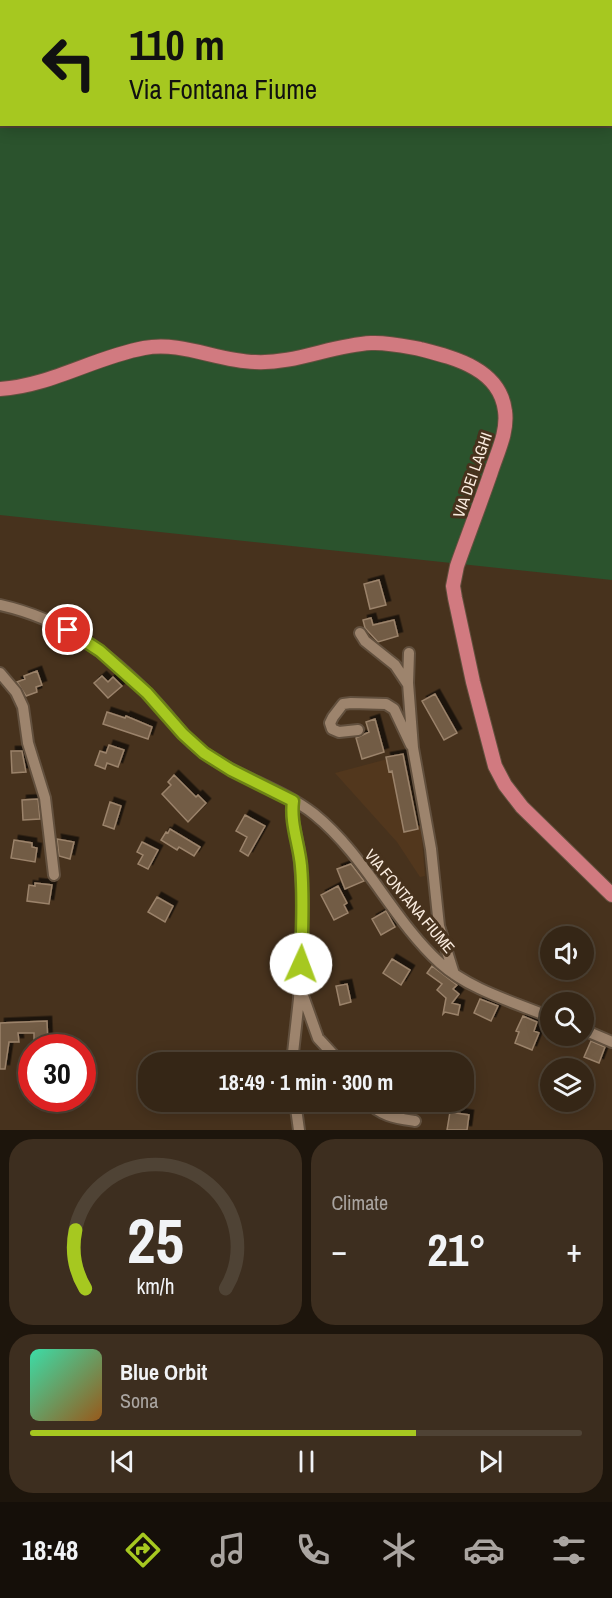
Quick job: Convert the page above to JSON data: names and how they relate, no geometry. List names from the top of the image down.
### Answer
{
  "streets": {
    "main road": ["VIA DEI LAGHI"],
    "street": ["VIA FONTANA FIUME"]
  },
  "page": {
    "turn": ["110 m", "Via Fontana Fiume"],
    "limit": "30",
    "trip": "18:49 · 1 min · 300 m",
    "tile": "Climate",
    "heat": ["−", "21°", "+"],
    "song": ["Blue Orbit", "Sona"],
    "tabs": "18:48",
    "gauge": ["25", "km/h"]
  }
}
